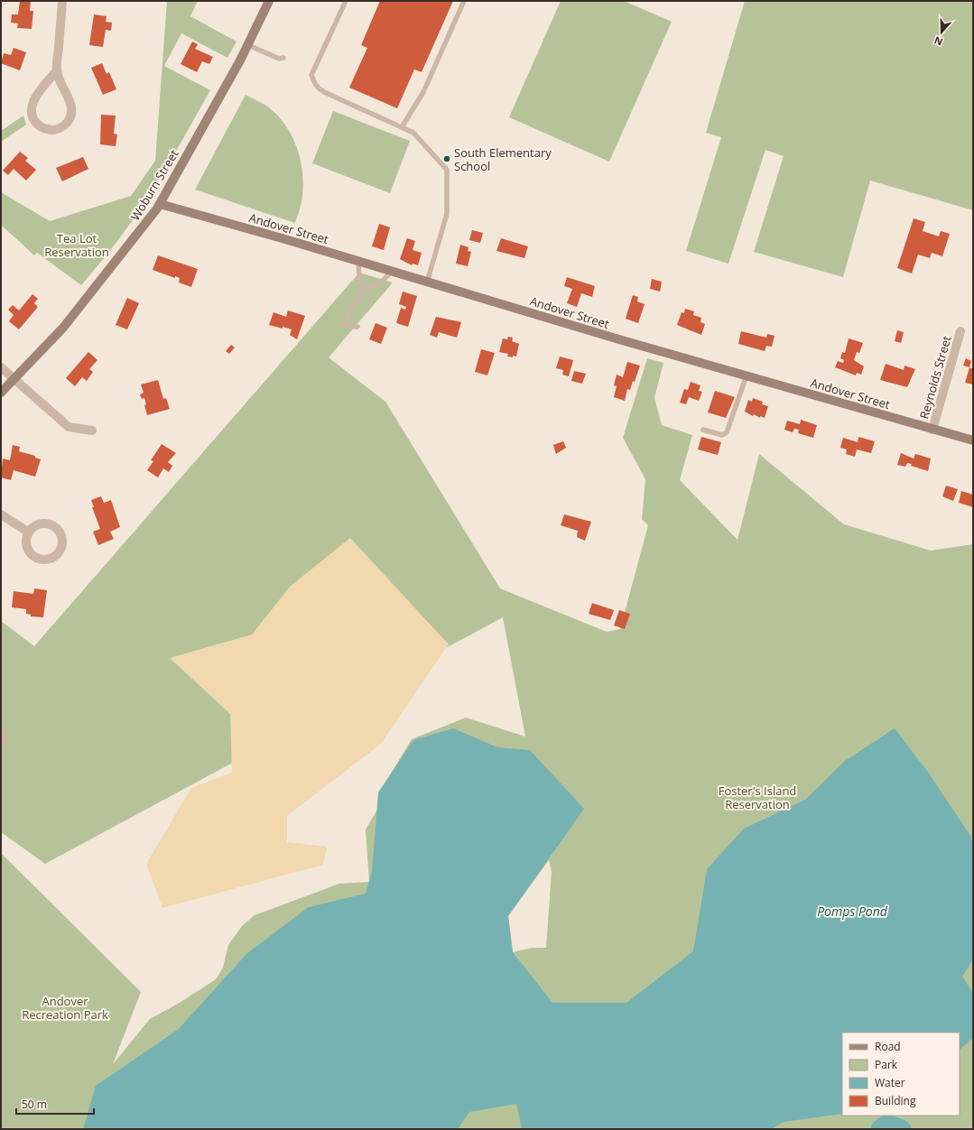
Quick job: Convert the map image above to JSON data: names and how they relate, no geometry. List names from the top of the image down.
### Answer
{
  "streets": {
    "street": ["Woburn Street", "Andover Street", "Reynolds Street"]
  },
  "crossings": [
    ["Woburn Street", "Andover Street"],
    ["Andover Street", "Reynolds Street"]
  ],
  "water": ["Pomps Pond"],
  "parks": ["Tea Lot Reservation", "Foster's Island Reservation", "Andover Recreation Park"],
  "places": ["South Elementary School"],
  "legend": [
    "Road",
    "Park",
    "Water",
    "Building"
  ],
  "scale_bar": "50 m",
  "north": "bottom"
}
